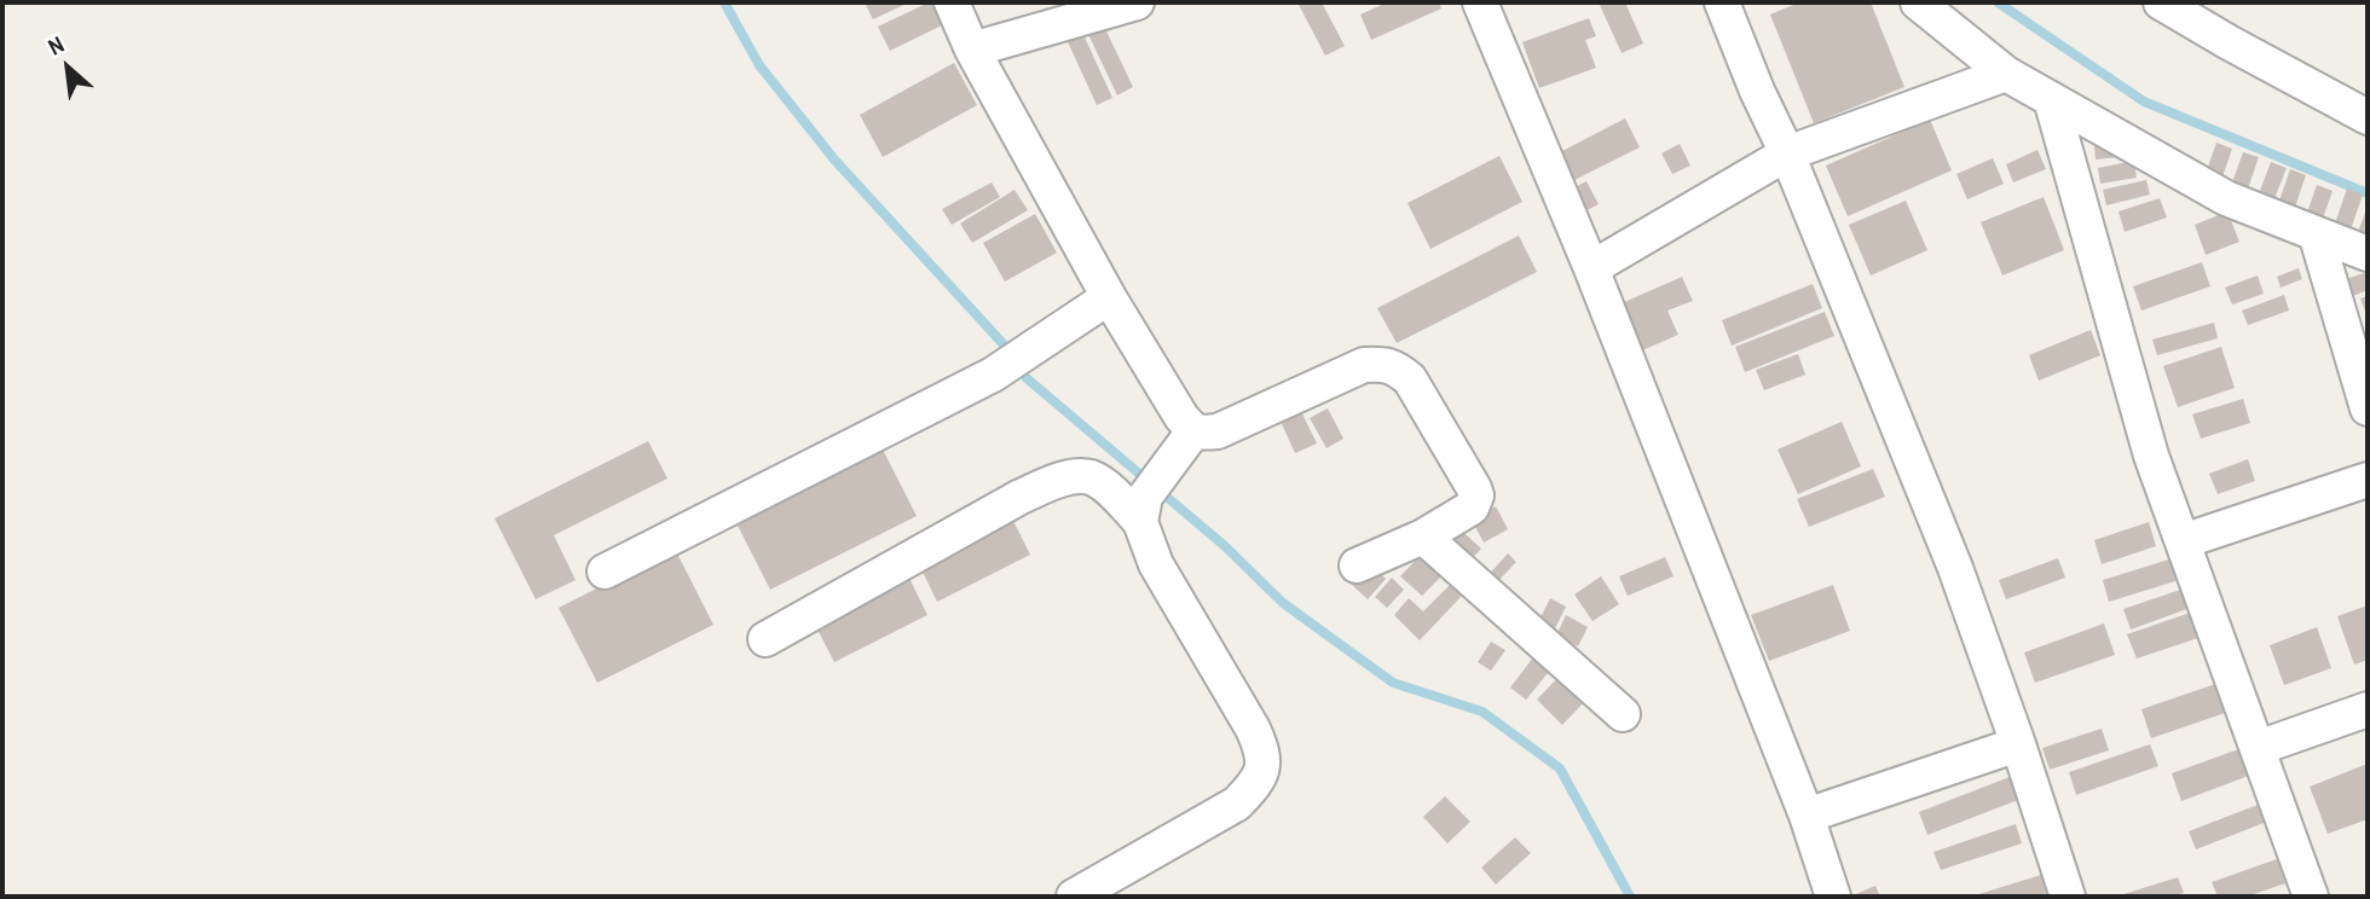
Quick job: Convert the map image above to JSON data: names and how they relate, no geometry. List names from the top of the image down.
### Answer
{
  "north": "top left"
}
